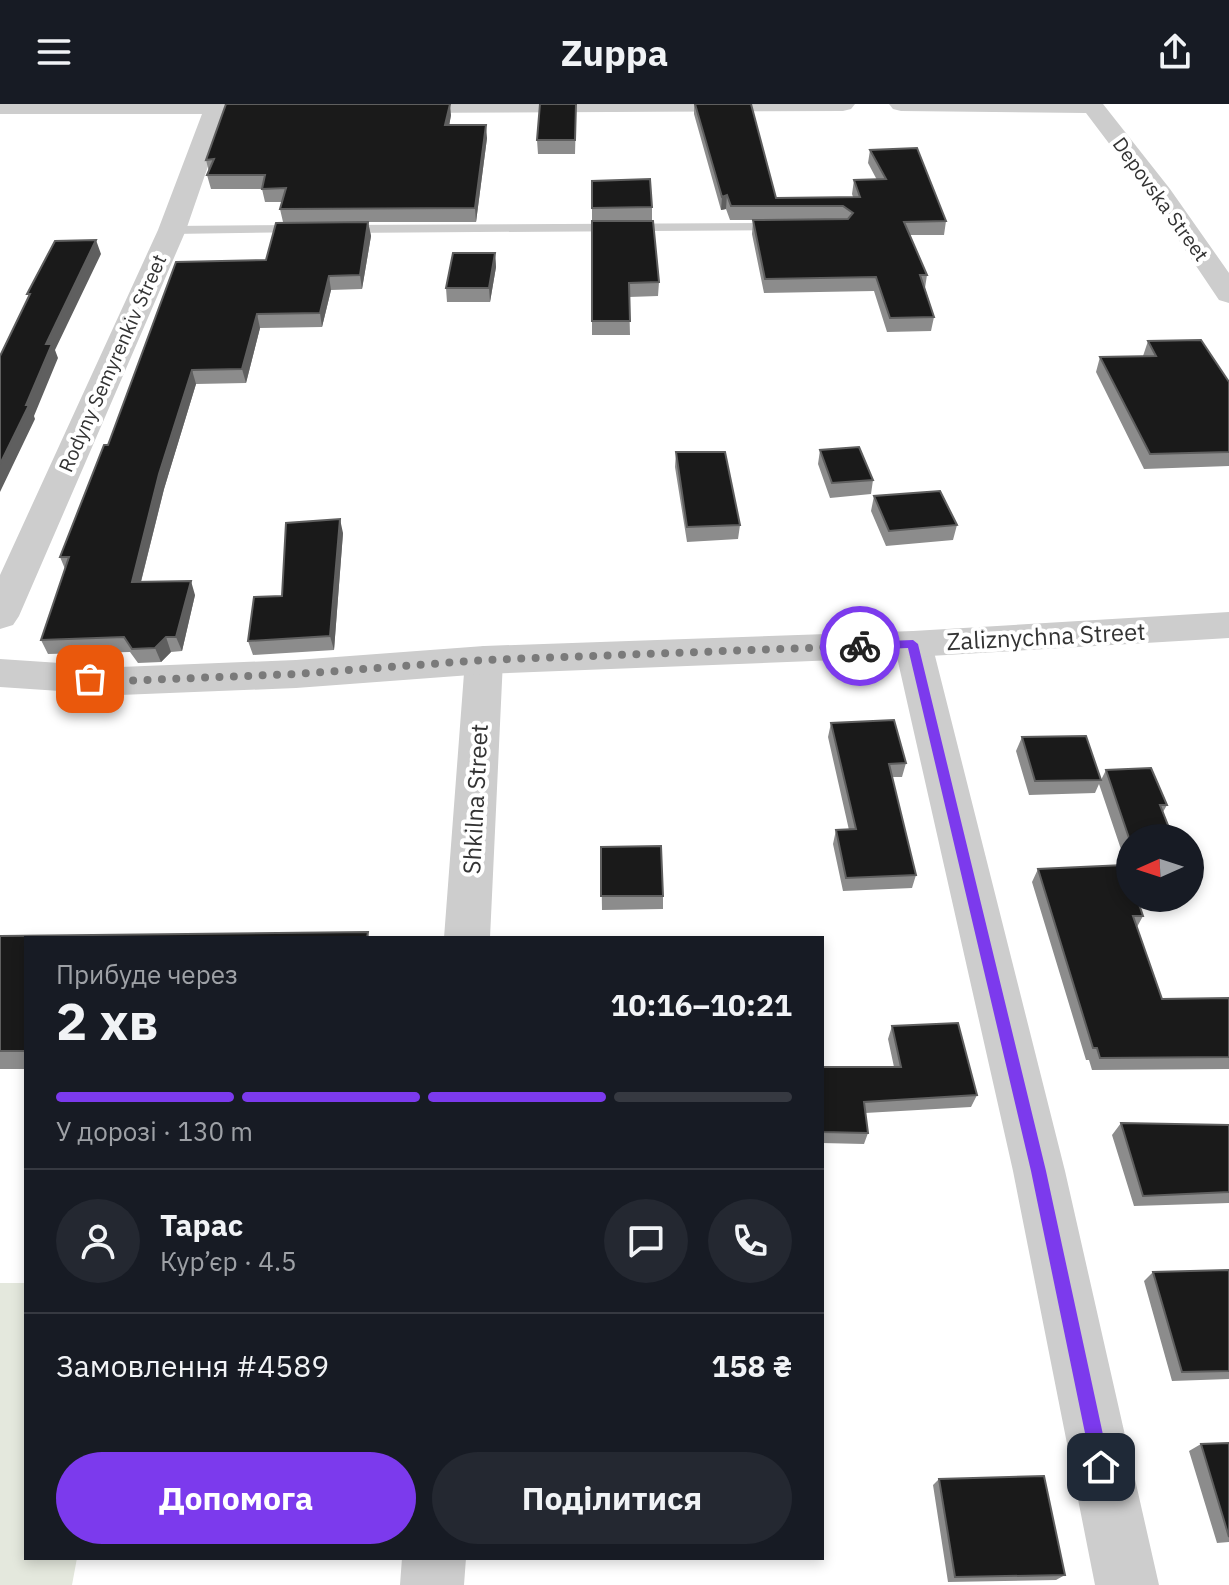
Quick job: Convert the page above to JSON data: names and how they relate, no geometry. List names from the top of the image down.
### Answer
{
  "streets": {
    "street": [
      "Depovska Street",
      "Rodyny Semyrenkiv Street",
      "Zaliznychna Street",
      "Shkilna Street"
    ]
  },
  "crossings": [
    ["Zaliznychna Street", "Shkilna Street"]
  ],
  "north": "left",
  "page": {
    "header": "Zuppa",
    "heading": ["2 хв", "Прибуде через", "10:16–10:21"],
    "panel": [
      "Тарас",
      "Кур’єр · 4.5",
      "Замовлення #4589",
      "158 ₴"
    ],
    "bar": "У дорозі · 130 m",
    "buttons": ["Допомога", "Поділитися"]
  }
}
